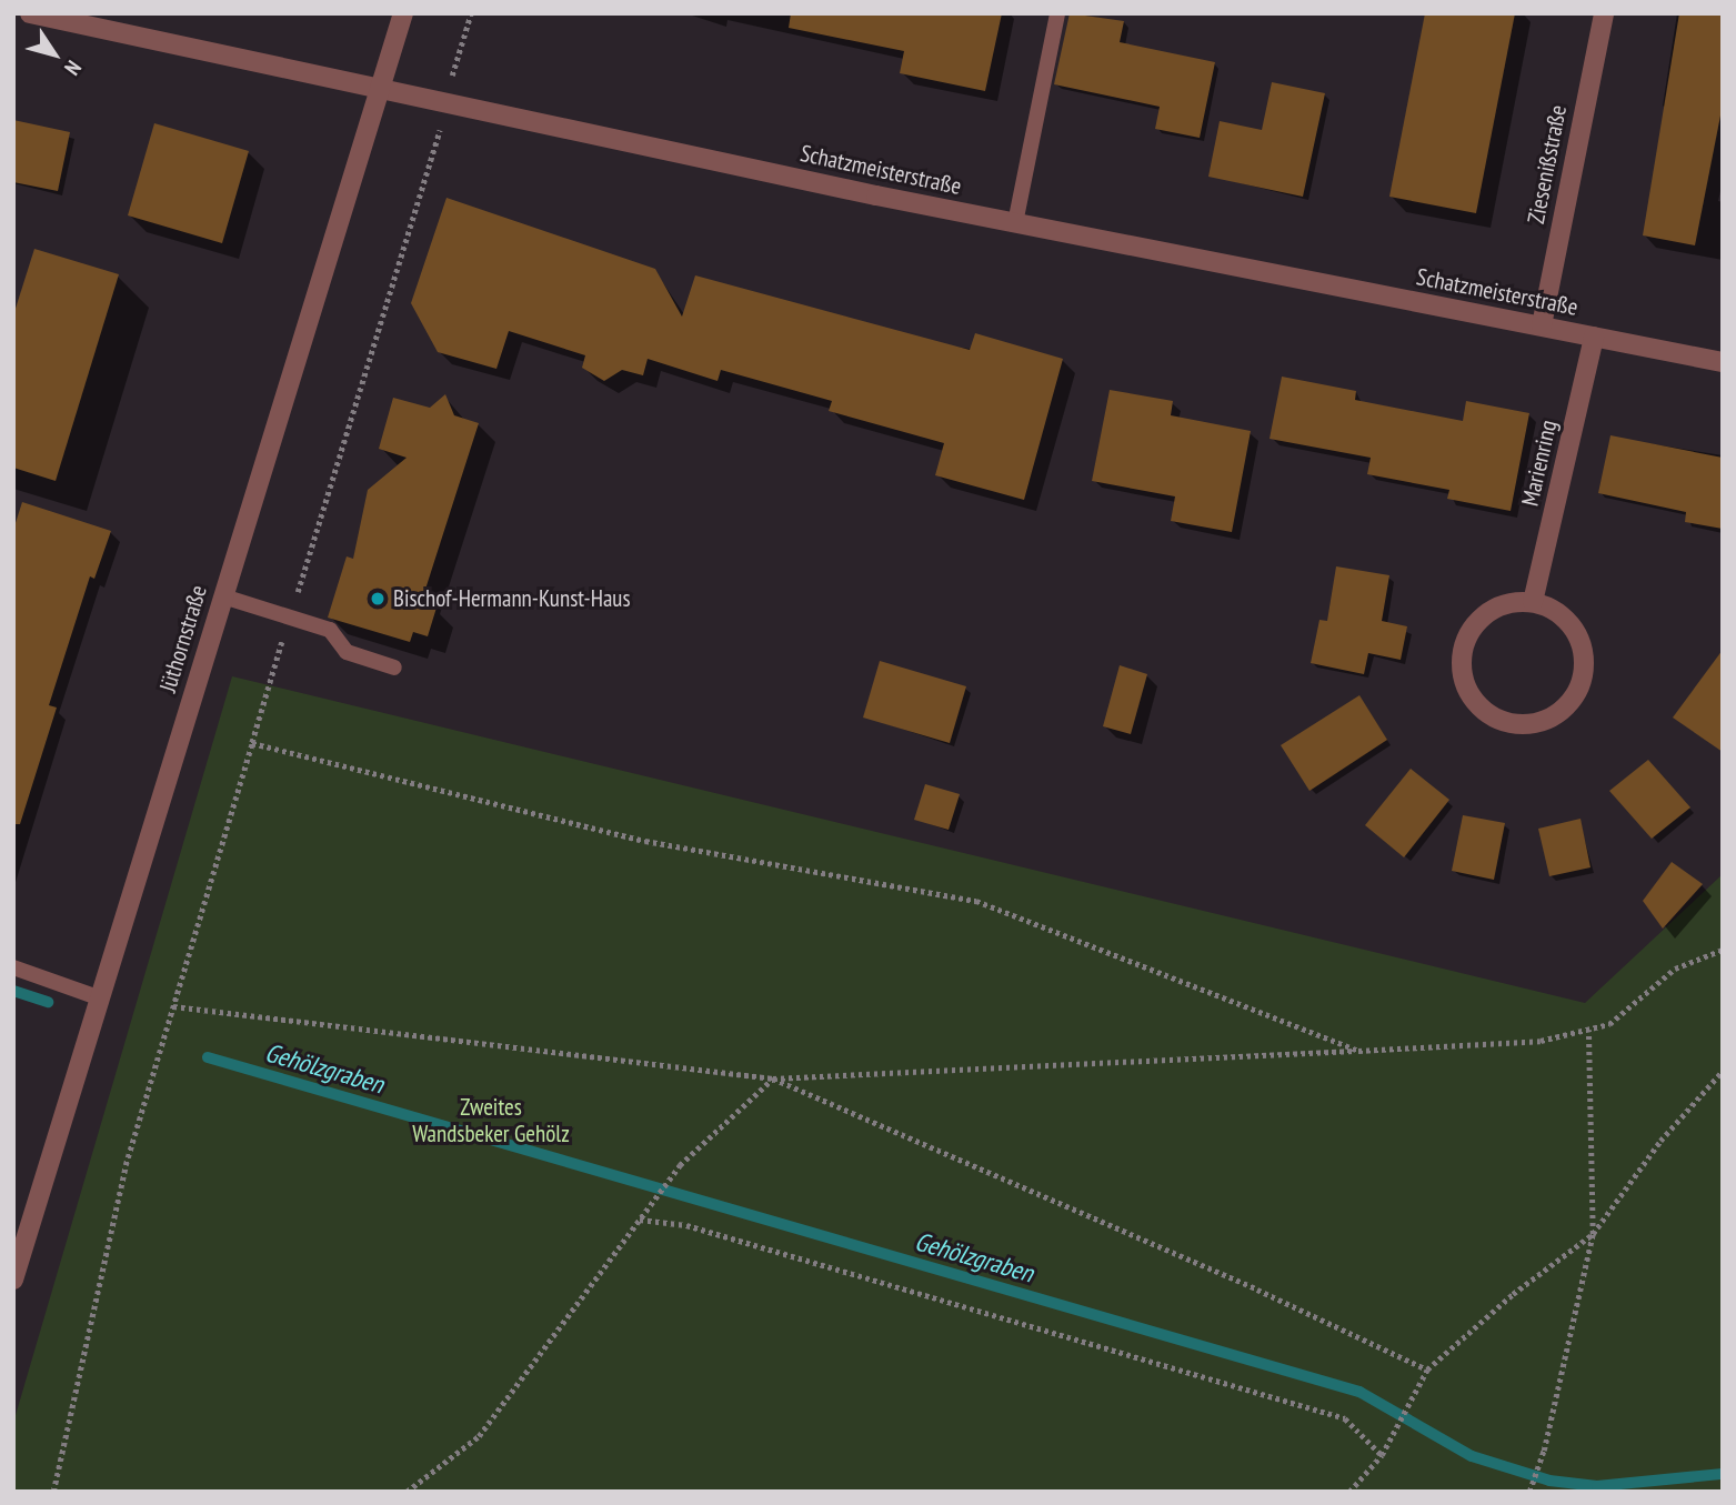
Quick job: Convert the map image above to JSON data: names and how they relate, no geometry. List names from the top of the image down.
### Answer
{
  "streets": {
    "street": [
      "Ziesenißstraße",
      "Schatzmeisterstraße",
      "Marienring",
      "Jüthornstraße"
    ]
  },
  "crossings": [
    ["Ziesenißstraße", "Schatzmeisterstraße"],
    ["Schatzmeisterstraße", "Marienring"],
    ["Schatzmeisterstraße", "Jüthornstraße"]
  ],
  "water": ["Gehölzgraben"],
  "parks": ["Zweites Wandsbeker Gehölz"],
  "places": ["Bischof-Hermann-Kunst-Haus"],
  "north": "bottom right"
}
